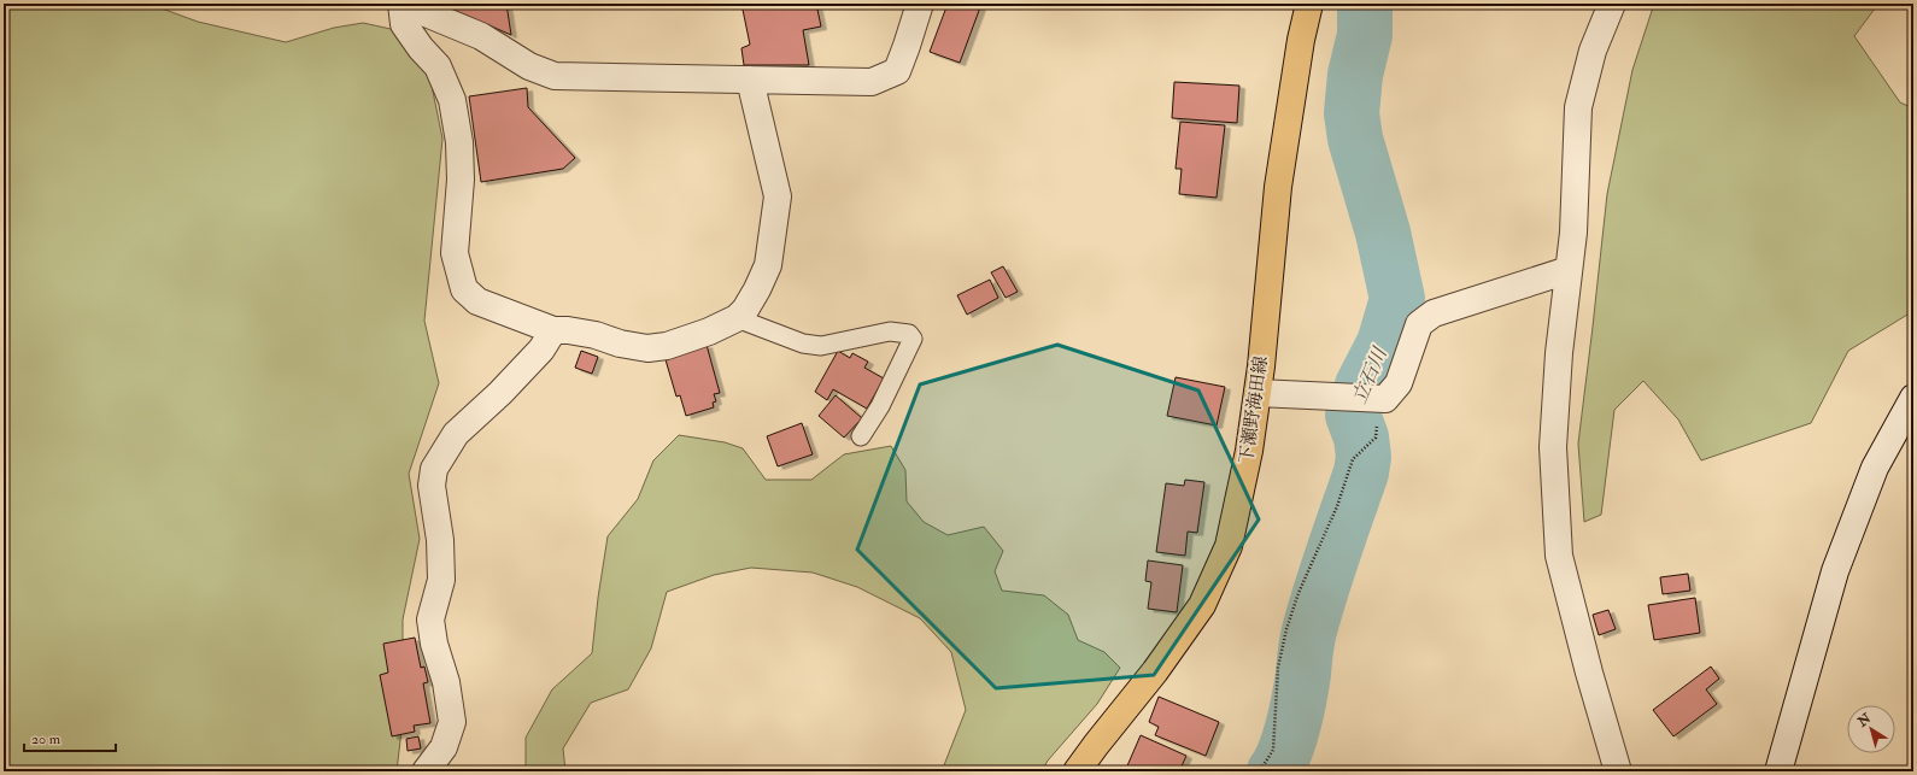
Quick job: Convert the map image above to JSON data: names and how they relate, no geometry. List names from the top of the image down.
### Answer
{
  "streets": {
    "main road": ["下瀬野海田線"]
  },
  "water": ["立石川"],
  "scale_bar": "20 m",
  "north": "top left"
}
